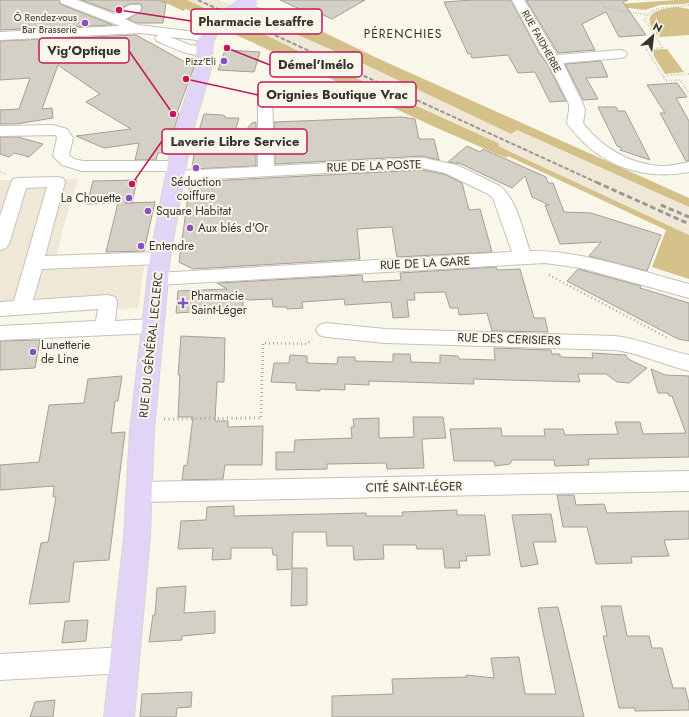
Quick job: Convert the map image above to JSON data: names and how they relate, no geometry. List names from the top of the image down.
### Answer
{
  "streets": {
    "main road": ["RUE DU GÉNÉRAL LECLERC"],
    "street": [
      "RUE FAIDHERBE",
      "RUE DE LA POSTE",
      "RUE DE LA GARE",
      "RUE DES CERISIERS",
      "CITÉ SAINT-LÉGER"
    ]
  },
  "crossings": [
    ["RUE DE LA POSTE", "RUE DE LA GARE"],
    ["RUE DE LA POSTE", "RUE DU GÉNÉRAL LECLERC"],
    ["RUE DE LA GARE", "RUE DU GÉNÉRAL LECLERC"],
    ["RUE DU GÉNÉRAL LECLERC", "CITÉ SAINT-LÉGER"]
  ],
  "districts": ["PÉRENCHIES"],
  "places": {
    "other": [
      "Pharmacie Lesaffre",
      "Ô Rendez-vous Bar Brasserie",
      "Démel'Imélo",
      "Pizz'Eli",
      "Orignies Boutique Vrac",
      "Vig'Optique",
      "Séduction coiffure",
      "Laverie Libre Service",
      "La Chouette",
      "Square Habitat",
      "Aux blés d'Or",
      "Entendre",
      "Lunetterie de Line"
    ],
    "health": ["Pharmacie Saint-Léger"]
  },
  "north": "top right"
}
